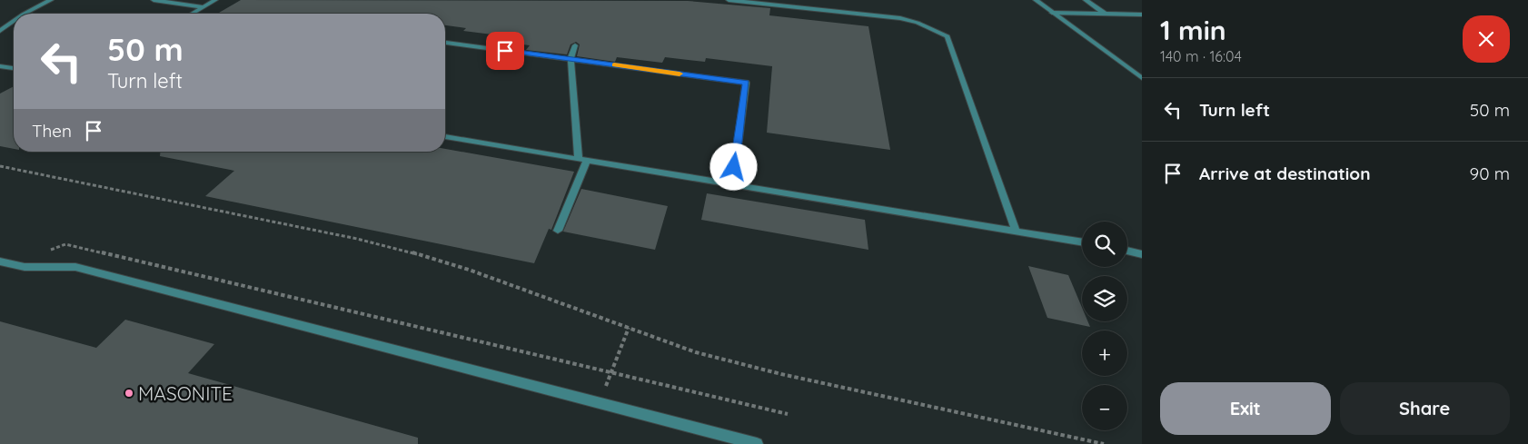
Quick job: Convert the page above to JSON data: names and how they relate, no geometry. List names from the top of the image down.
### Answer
{
  "places": ["MASONITE"],
  "page": {
    "heading": ["1 min", "140 m · 16:04"],
    "turn": ["50 m", "Turn left"],
    "list": [
      {
        "name": "Turn left",
        "value": "50 m"
      },
      {
        "name": "Arrive at destination",
        "value": "90 m"
      }
    ],
    "then": "Then",
    "map_buttons": ["+", "−"],
    "buttons": ["Exit", "Share"]
  }
}
